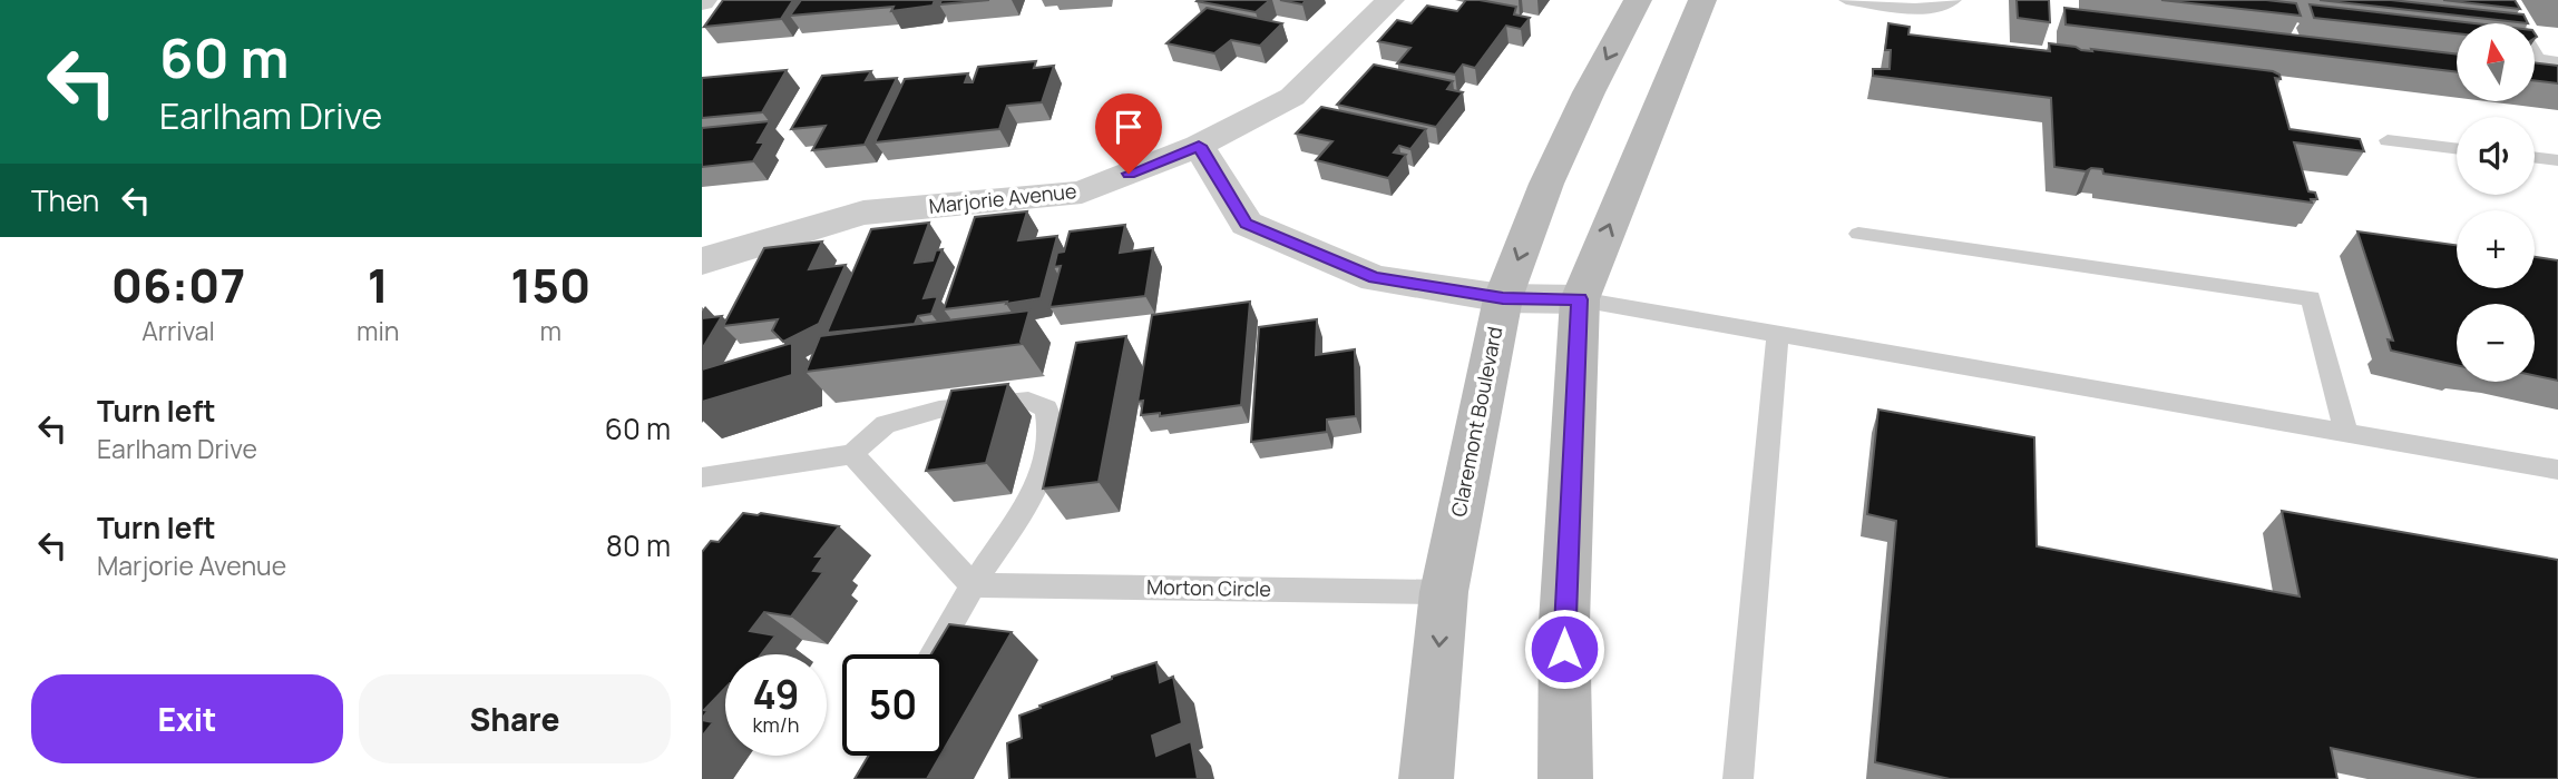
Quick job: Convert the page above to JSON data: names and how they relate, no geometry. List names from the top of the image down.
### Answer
{
  "streets": {
    "main road": ["Claremont Boulevard"],
    "street": ["Marjorie Avenue"],
    "lane": ["Morton Circle"]
  },
  "crossings": [
    ["Claremont Boulevard", "Morton Circle"]
  ],
  "north": "top",
  "page": {
    "turn": ["60 m", "Earlham Drive"],
    "map_buttons": ["+", "−"],
    "then": "Then",
    "eta": [
      "06:07",
      "Arrival",
      "1",
      "min",
      "150",
      "m"
    ],
    "list": [
      {
        "name": "Turn left",
        "note": "Earlham Drive",
        "value": "60 m"
      },
      {
        "name": "Turn left",
        "note": "Marjorie Avenue",
        "value": "80 m"
      }
    ],
    "speed": "49 km/h",
    "limit": "50",
    "buttons": ["Exit", "Share"]
  }
}
